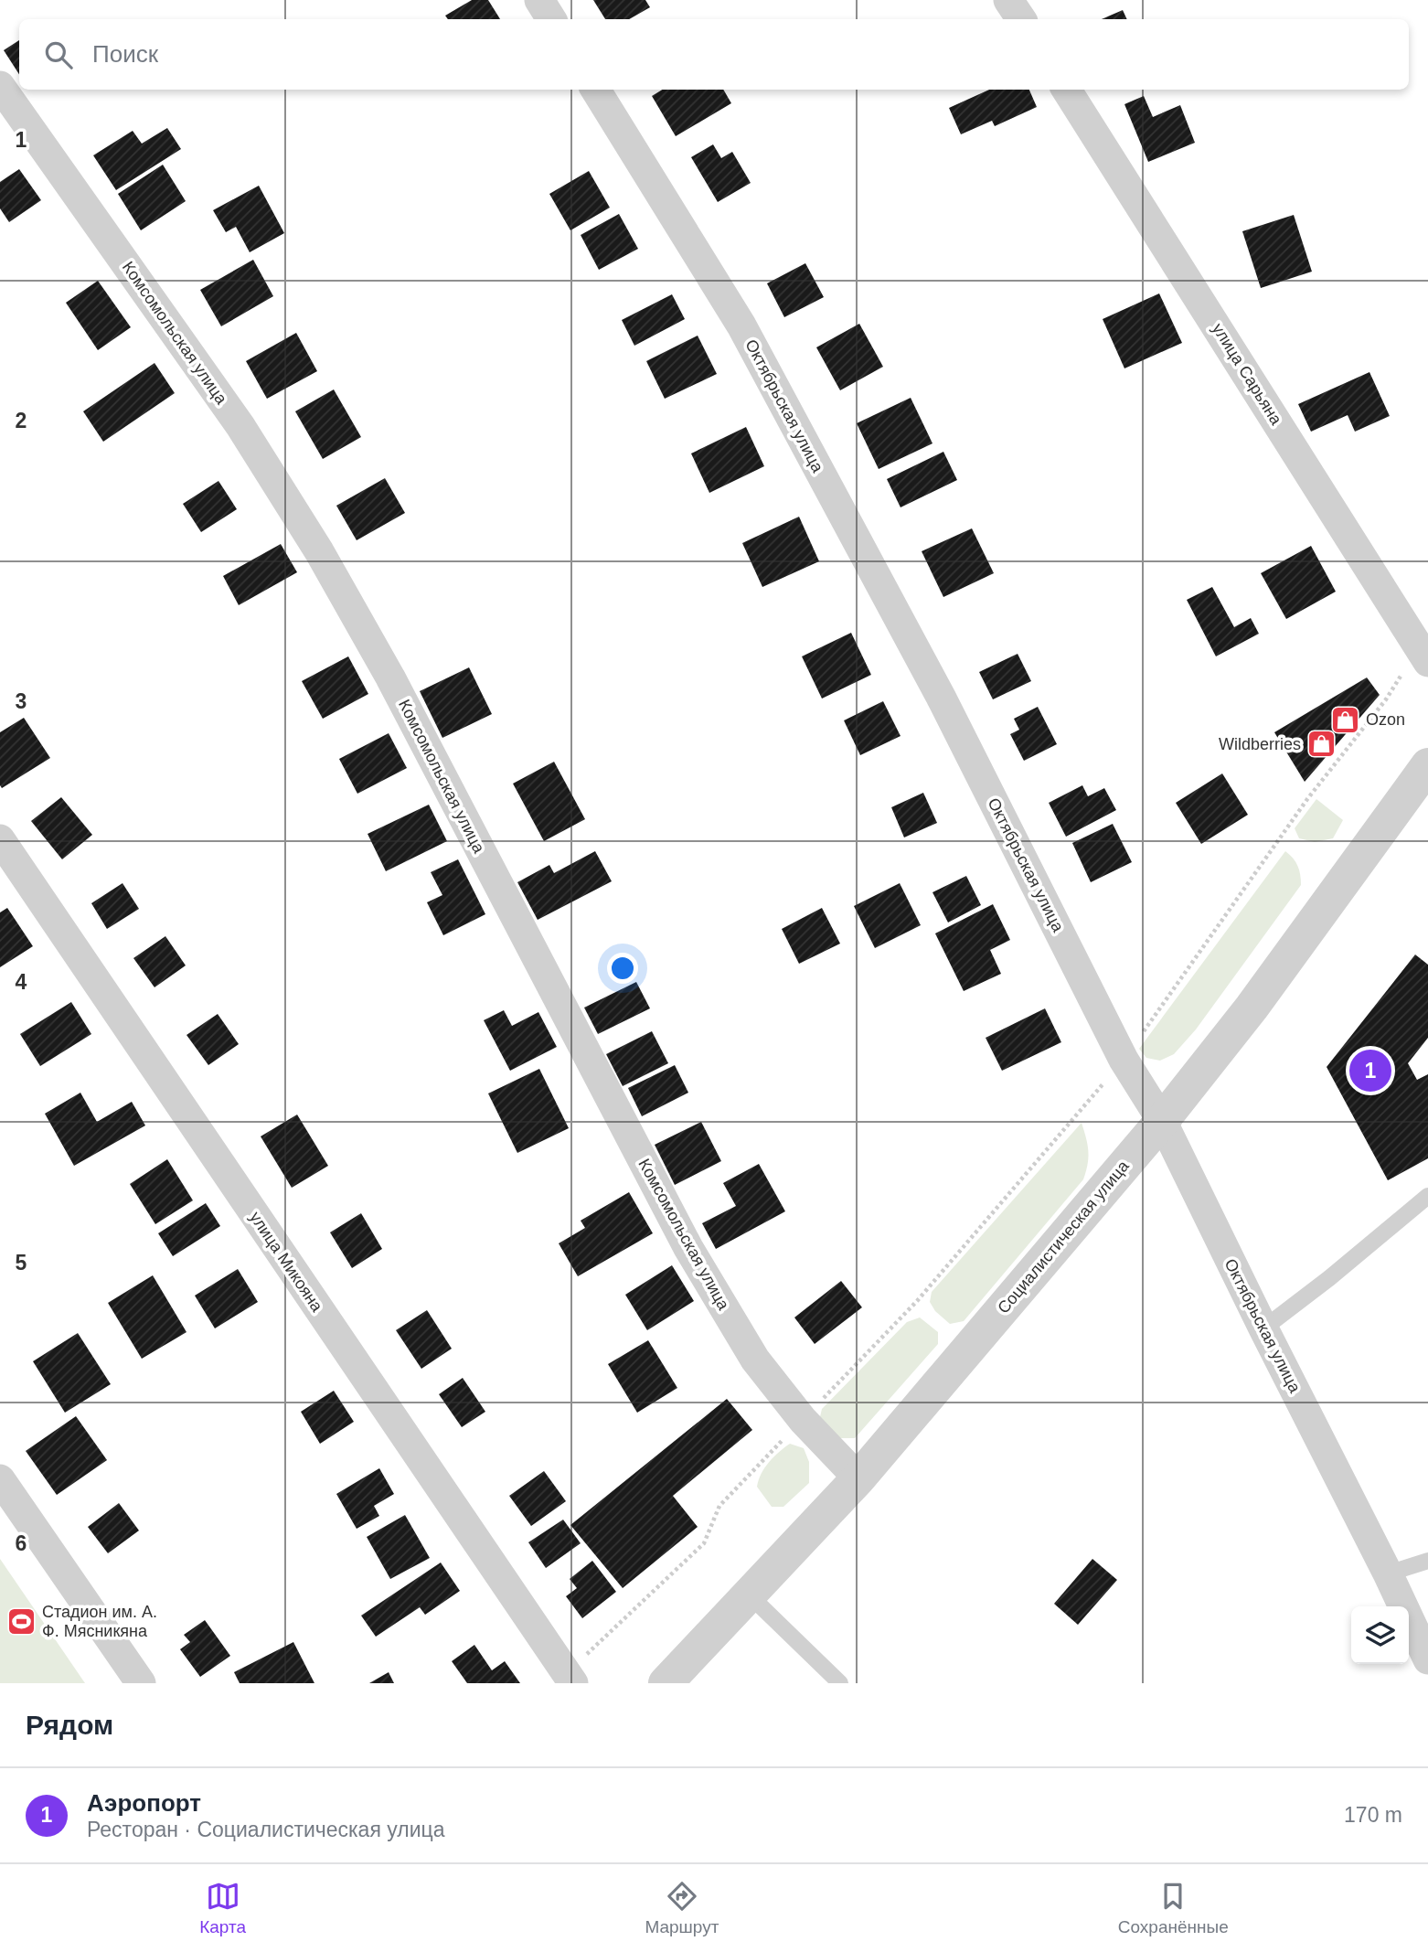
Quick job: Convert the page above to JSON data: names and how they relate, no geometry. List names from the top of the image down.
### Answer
{
  "streets": {
    "street": [
      "Комсомольская улица",
      "улица Сарьяна",
      "Октябрьская улица",
      "Социалистическая улица",
      "улица Микояна"
    ]
  },
  "crossings": [
    ["Комсомольская улица", "Социалистическая улица"],
    ["Октябрьская улица", "Социалистическая улица"]
  ],
  "places": {
    "shop": ["Ozon", "Wildberries"],
    "sports": ["Стадион им. А. Ф. Мясникяна"]
  },
  "page": {
    "search": "Поиск",
    "pins": "1",
    "heading": "Рядом",
    "list": [
      {
        "mark": "1",
        "name": "Аэропорт",
        "note": "Ресторан · Социалистическая улица",
        "value": "170 m"
      }
    ],
    "nav": ["Карта", "Маршрут", "Сохранённые"]
  },
  "grid": {
    "rows": [
      "1",
      "2",
      "3",
      "4",
      "5",
      "6"
    ]
  }
}
